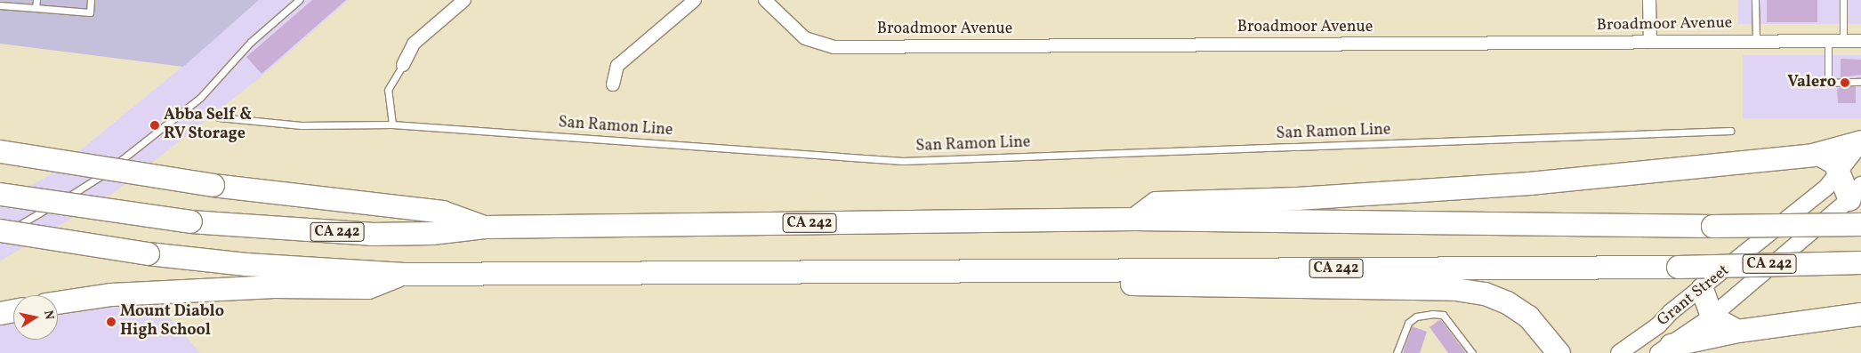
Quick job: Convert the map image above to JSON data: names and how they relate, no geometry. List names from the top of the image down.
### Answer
{
  "streets": {
    "highway": ["CA 242"],
    "street": ["Broadmoor Avenue", "Grant Street"],
    "lane": ["San Ramon Line"]
  },
  "places": ["Valero", "Abba Self & RV Storage", "Mount Diablo High School"],
  "north": "right"
}
